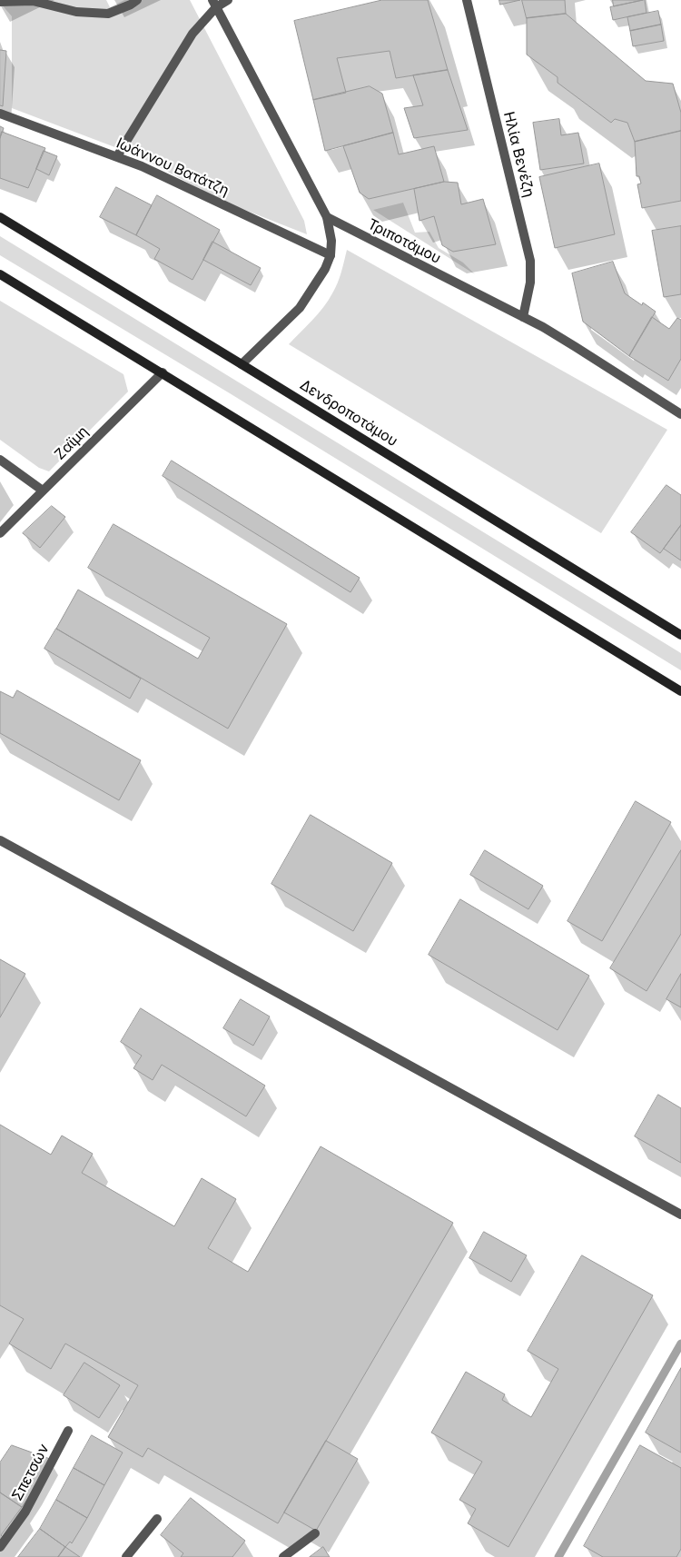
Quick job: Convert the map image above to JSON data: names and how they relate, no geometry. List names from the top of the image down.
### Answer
{
  "streets": {
    "main road": ["Δενδροποτάμου"],
    "street": [
      "Ηλία Βενέζη",
      "Ιωάννου Βατάτζη",
      "Τριποτάμου",
      "Ζαϊμη",
      "Σπετσών"
    ]
  },
  "crossings": [
    ["Ηλία Βενέζη", "Τριποτάμου"]
  ]
}
